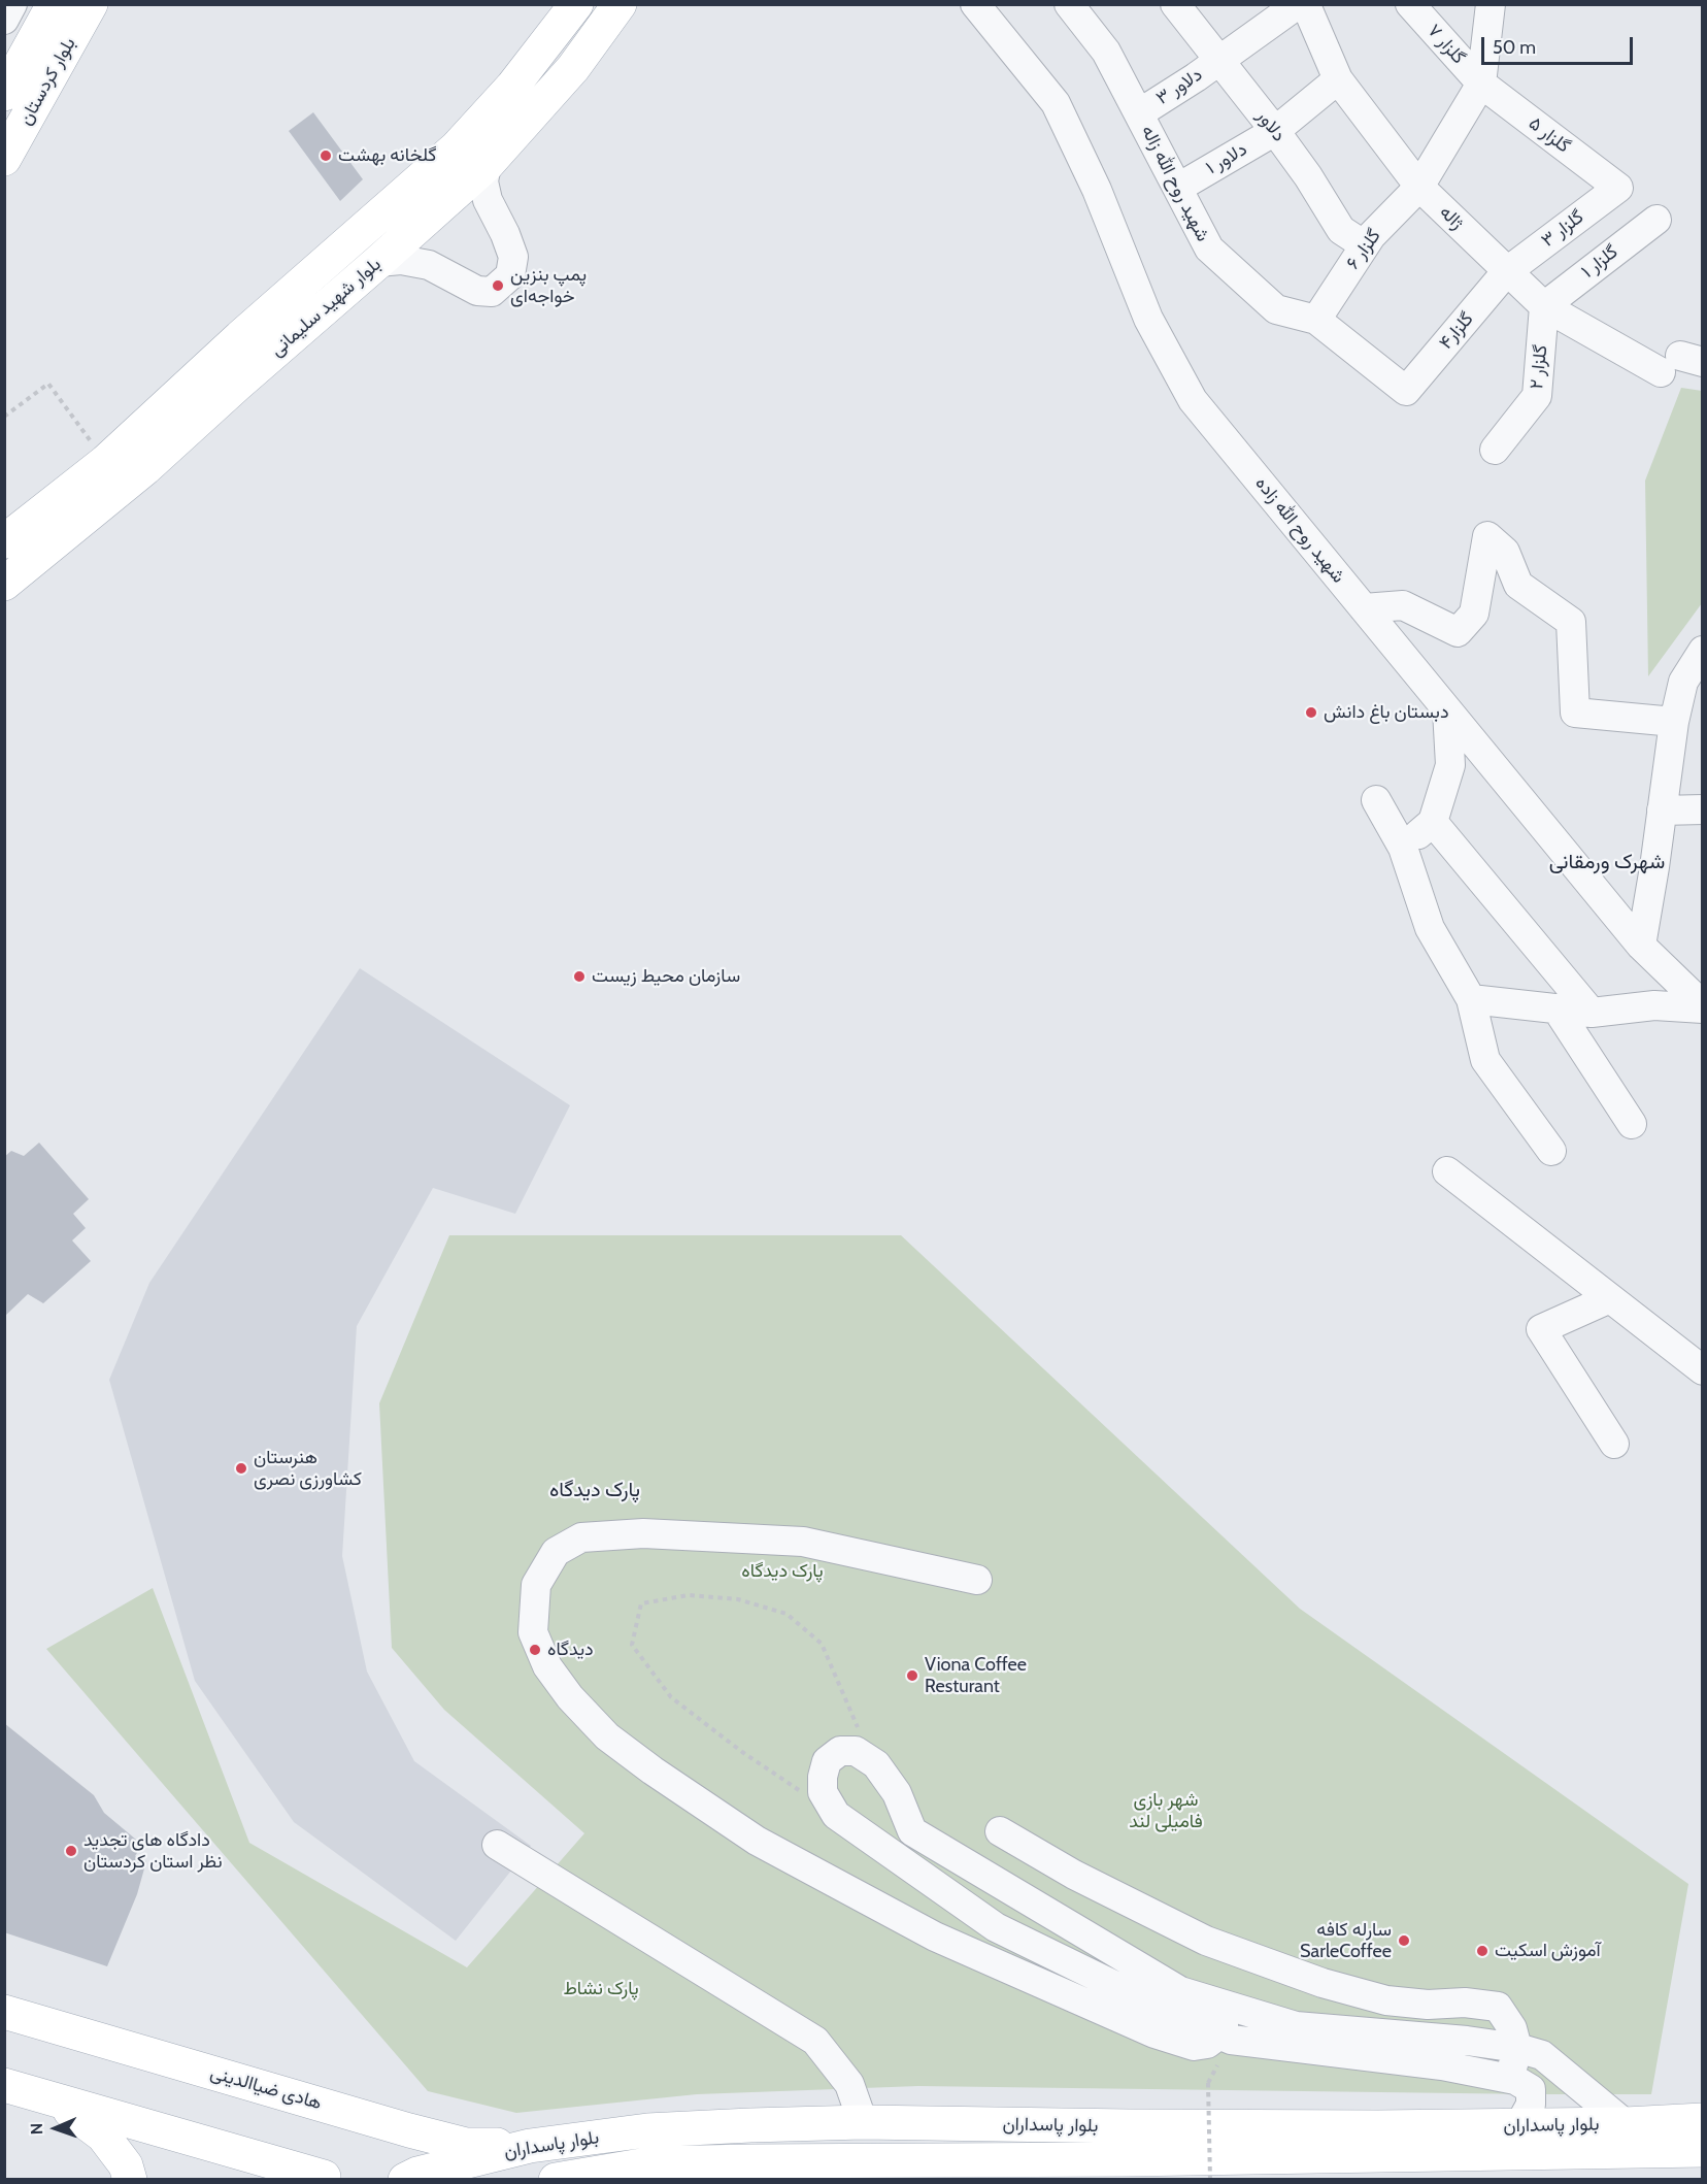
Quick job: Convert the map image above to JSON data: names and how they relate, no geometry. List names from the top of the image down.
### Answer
{
  "streets": {
    "main road": [
      "بلوار کردستان",
      "بلوار شهید سلیمانی",
      "هادی ضیاالدینی",
      "بلوار پاسداران"
    ],
    "street": [
      "گلزار ۷",
      "دلاور ۳",
      "دلاور",
      "گلزار ۵",
      "دلاور ۱",
      "شهید روح الله زاله",
      "ژاله",
      "گلزار ۳",
      "گلزار ۶",
      "گلزار ۱",
      "گلزار۴",
      "گلزار ۲",
      "شهید روح الله زاده"
    ]
  },
  "crossings": [
    ["گلزار ۷", "گلزار ۵"],
    ["گلزار ۷", "گلزار ۶"],
    ["دلاور ۳", "دلاور"],
    ["دلاور ۳", "شهید روح الله زاله"],
    ["دلاور", "دلاور ۱"],
    ["دلاور", "گلزار ۶"],
    ["گلزار ۵", "گلزار ۳"],
    ["گلزار ۵", "گلزار ۶"],
    ["دلاور ۱", "شهید روح الله زاله"],
    ["دلاور ۱", "ژاله"],
    ["شهید روح الله زاله", "گلزار ۶"],
    ["شهید روح الله زاله", "گلزار۴"],
    ["ژاله", "گلزار ۳"],
    ["ژاله", "گلزار ۶"],
    ["ژاله", "گلزار ۱"],
    ["ژاله", "گلزار۴"],
    ["ژاله", "گلزار ۲"],
    ["گلزار ۳", "گلزار۴"],
    ["گلزار ۱", "گلزار ۲"],
    ["هادی ضیاالدینی", "بلوار پاسداران"]
  ],
  "districts": ["شهرک ورمقانی", "پارک دیدگاه"],
  "parks": ["پارک دیدگاه", "شهر بازی فامیلی لند", "پارک نشاط"],
  "places": [
    "گلخانه بهشت",
    "پمپ بنزین خواجه‌ای",
    "دبستان باغ دانش",
    "سازمان محیط زیست",
    "هنرستان کشاورزی نصری",
    "دیدگاه",
    "Viona Coffee Resturant",
    "دادگاه های تجدید نظر استان کردستان",
    "سارله کافه SarleCoffee",
    "آموزش اسکیت"
  ],
  "scale_bar": "50 m",
  "north": "left"
}
